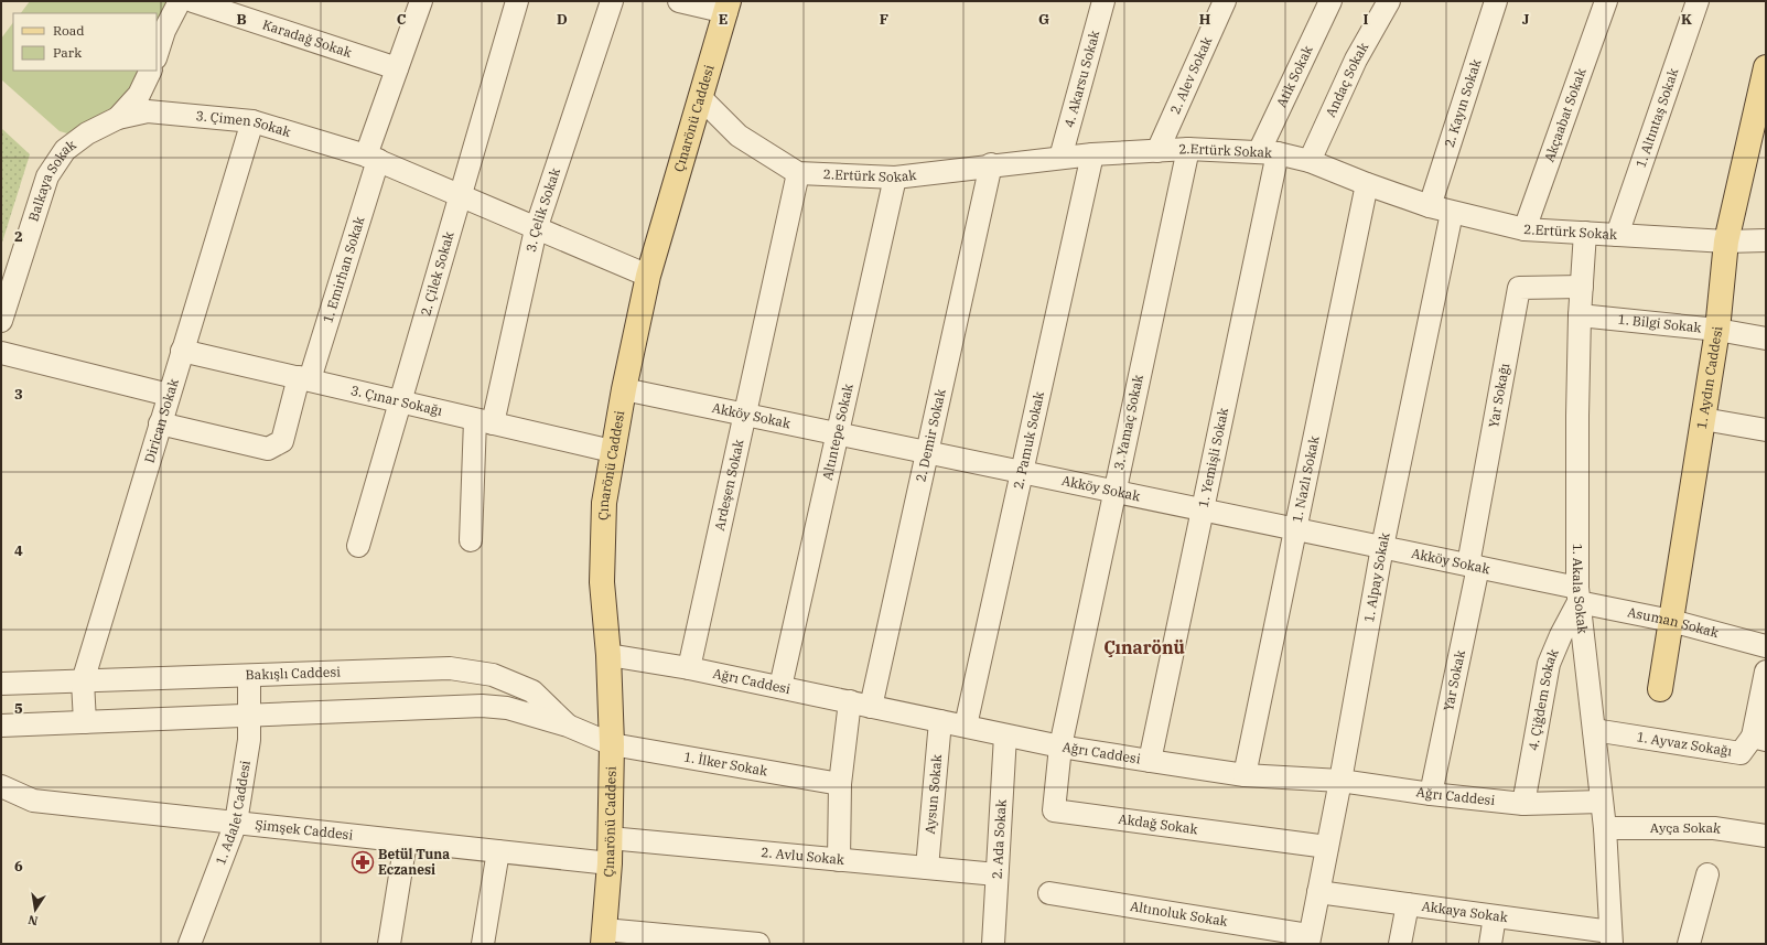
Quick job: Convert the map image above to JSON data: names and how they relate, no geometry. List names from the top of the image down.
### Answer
{
  "streets": {
    "main road": ["Çınarönü Caddesi", "1. Aydın Caddesi"],
    "street": [
      "Karadağ Sokak",
      "2. Alev Sokak",
      "Atik Sokak",
      "4. Akarsu Sokak",
      "Andaç Sokak",
      "2. Kayın Sokak",
      "Akçaabat Sokak",
      "1. Altıntaş Sokak",
      "3. Çimen Sokak",
      "2.Ertürk Sokak",
      "Balkaya Sokak",
      "3. Çelik Sokak",
      "1. Emirhan Sokak",
      "2. Çilek Sokak",
      "1. Bilgi Sokak",
      "Yar Sokağı",
      "3. Çınar Sokağı",
      "Akköy Sokak",
      "Dirican Sokak",
      "3. Yamaç Sokak",
      "Altıntepe Sokak",
      "2. Demir Sokak",
      "2. Pamuk Sokak",
      "1. Yemişli Sokak",
      "1. Nazlı Sokak",
      "Ardeşen Sokak",
      "1. Alpay Sokak",
      "1. Akala Sokak",
      "Asuman Sokak",
      "Bakışlı Caddesi",
      "Yar Sokak",
      "Ağrı Caddesi",
      "4. Çiğdem Sokak",
      "1. Ayvaz Sokağı",
      "1. İlker Sokak",
      "Aysun Sokak",
      "1. Adalet Caddesi",
      "Akdağ Sokak",
      "Ayça Sokak",
      "Şimşek Caddesi",
      "2. Ada Sokak",
      "2. Avlu Sokak",
      "Akkaya Sokak",
      "Altınoluk Sokak"
    ]
  },
  "crossings": [
    ["Karadağ Sokak", "1. Emirhan Sokak"],
    ["2. Alev Sokak", "2.Ertürk Sokak"],
    ["Atik Sokak", "2.Ertürk Sokak"],
    ["Atik Sokak", "1. Yemişli Sokak"],
    ["4. Akarsu Sokak", "2.Ertürk Sokak"],
    ["Andaç Sokak", "2.Ertürk Sokak"],
    ["2. Kayın Sokak", "2.Ertürk Sokak"],
    ["Akçaabat Sokak", "2.Ertürk Sokak"],
    ["1. Altıntaş Sokak", "2.Ertürk Sokak"],
    ["Çınarönü Caddesi", "3. Çimen Sokak"],
    ["Çınarönü Caddesi", "2.Ertürk Sokak"],
    ["Çınarönü Caddesi", "3. Çınar Sokağı"],
    ["Çınarönü Caddesi", "Akköy Sokak"],
    ["Çınarönü Caddesi", "Bakışlı Caddesi"],
    ["Çınarönü Caddesi", "Ağrı Caddesi"],
    ["Çınarönü Caddesi", "1. İlker Sokak"],
    ["Çınarönü Caddesi", "Şimşek Caddesi"],
    ["Çınarönü Caddesi", "2. Avlu Sokak"],
    ["3. Çimen Sokak", "Balkaya Sokak"],
    ["3. Çimen Sokak", "3. Çelik Sokak"],
    ["3. Çimen Sokak", "1. Emirhan Sokak"],
    ["3. Çimen Sokak", "2. Çilek Sokak"],
    ["3. Çimen Sokak", "Dirican Sokak"],
    ["2.Ertürk Sokak", "1. Aydın Caddesi"],
    ["2.Ertürk Sokak", "3. Yamaç Sokak"],
    ["2.Ertürk Sokak", "Altıntepe Sokak"],
    ["2.Ertürk Sokak", "2. Demir Sokak"],
    ["2.Ertürk Sokak", "2. Pamuk Sokak"],
    ["2.Ertürk Sokak", "1. Yemişli Sokak"],
    ["2.Ertürk Sokak", "1. Nazlı Sokak"],
    ["2.Ertürk Sokak", "Ardeşen Sokak"],
    ["2.Ertürk Sokak", "1. Alpay Sokak"],
    ["2.Ertürk Sokak", "1. Akala Sokak"],
    ["3. Çelik Sokak", "3. Çınar Sokağı"],
    ["1. Emirhan Sokak", "3. Çınar Sokağı"],
    ["1. Emirhan Sokak", "Dirican Sokak"],
    ["2. Çilek Sokak", "3. Çınar Sokağı"],
    ["1. Bilgi Sokak", "1. Aydın Caddesi"],
    ["1. Bilgi Sokak", "1. Akala Sokak"],
    ["1. Aydın Caddesi", "Asuman Sokak"],
    ["Yar Sokağı", "Akköy Sokak"],
    ["Yar Sokağı", "1. Akala Sokak"],
    ["Yar Sokağı", "Yar Sokak"],
    ["3. Çınar Sokağı", "Dirican Sokak"],
    ["Akköy Sokak", "3. Yamaç Sokak"],
    ["Akköy Sokak", "Altıntepe Sokak"],
    ["Akköy Sokak", "2. Demir Sokak"],
    ["Akköy Sokak", "2. Pamuk Sokak"],
    ["Akköy Sokak", "1. Yemişli Sokak"],
    ["Akköy Sokak", "1. Nazlı Sokak"],
    ["Akköy Sokak", "Ardeşen Sokak"],
    ["Akköy Sokak", "1. Alpay Sokak"],
    ["Akköy Sokak", "1. Akala Sokak"],
    ["Akköy Sokak", "Asuman Sokak"],
    ["Akköy Sokak", "Yar Sokak"],
    ["Akköy Sokak", "4. Çiğdem Sokak"],
    ["Dirican Sokak", "Bakışlı Caddesi"],
    ["3. Yamaç Sokak", "Ağrı Caddesi"],
    ["3. Yamaç Sokak", "Akdağ Sokak"],
    ["Altıntepe Sokak", "Ağrı Caddesi"],
    ["2. Demir Sokak", "Ağrı Caddesi"],
    ["2. Pamuk Sokak", "Ağrı Caddesi"],
    ["1. Yemişli Sokak", "Ağrı Caddesi"],
    ["1. Nazlı Sokak", "Ağrı Caddesi"],
    ["Ardeşen Sokak", "Ağrı Caddesi"],
    ["1. Alpay Sokak", "Ağrı Caddesi"],
    ["1. Alpay Sokak", "Akdağ Sokak"],
    ["1. Alpay Sokak", "Akkaya Sokak"],
    ["1. Alpay Sokak", "Altınoluk Sokak"],
    ["1. Akala Sokak", "Asuman Sokak"],
    ["1. Akala Sokak", "Ağrı Caddesi"],
    ["1. Akala Sokak", "4. Çiğdem Sokak"],
    ["1. Akala Sokak", "1. Ayvaz Sokağı"],
    ["1. Akala Sokak", "Ayça Sokak"],
    ["1. Akala Sokak", "Akkaya Sokak"],
    ["Asuman Sokak", "4. Çiğdem Sokak"],
    ["Bakışlı Caddesi", "1. İlker Sokak"],
    ["Bakışlı Caddesi", "1. Adalet Caddesi"],
    ["Yar Sokak", "Ağrı Caddesi"],
    ["Ağrı Caddesi", "4. Çiğdem Sokak"],
    ["Ağrı Caddesi", "Aysun Sokak"],
    ["Ağrı Caddesi", "Akdağ Sokak"],
    ["Ağrı Caddesi", "2. Ada Sokak"],
    ["Aysun Sokak", "2. Avlu Sokak"],
    ["1. Adalet Caddesi", "Şimşek Caddesi"],
    ["2. Ada Sokak", "2. Avlu Sokak"]
  ],
  "districts": ["Çınarönü"],
  "places": {
    "pharmacy": ["Betül Tuna Eczanesi"]
  },
  "legend": ["Road", "Park"],
  "north": "bottom",
  "grid": {
    "columns": [
      "B",
      "C",
      "D",
      "E",
      "F",
      "G",
      "H",
      "I",
      "J",
      "K"
    ],
    "rows": [
      "2",
      "3",
      "4",
      "5",
      "6"
    ]
  }
}
